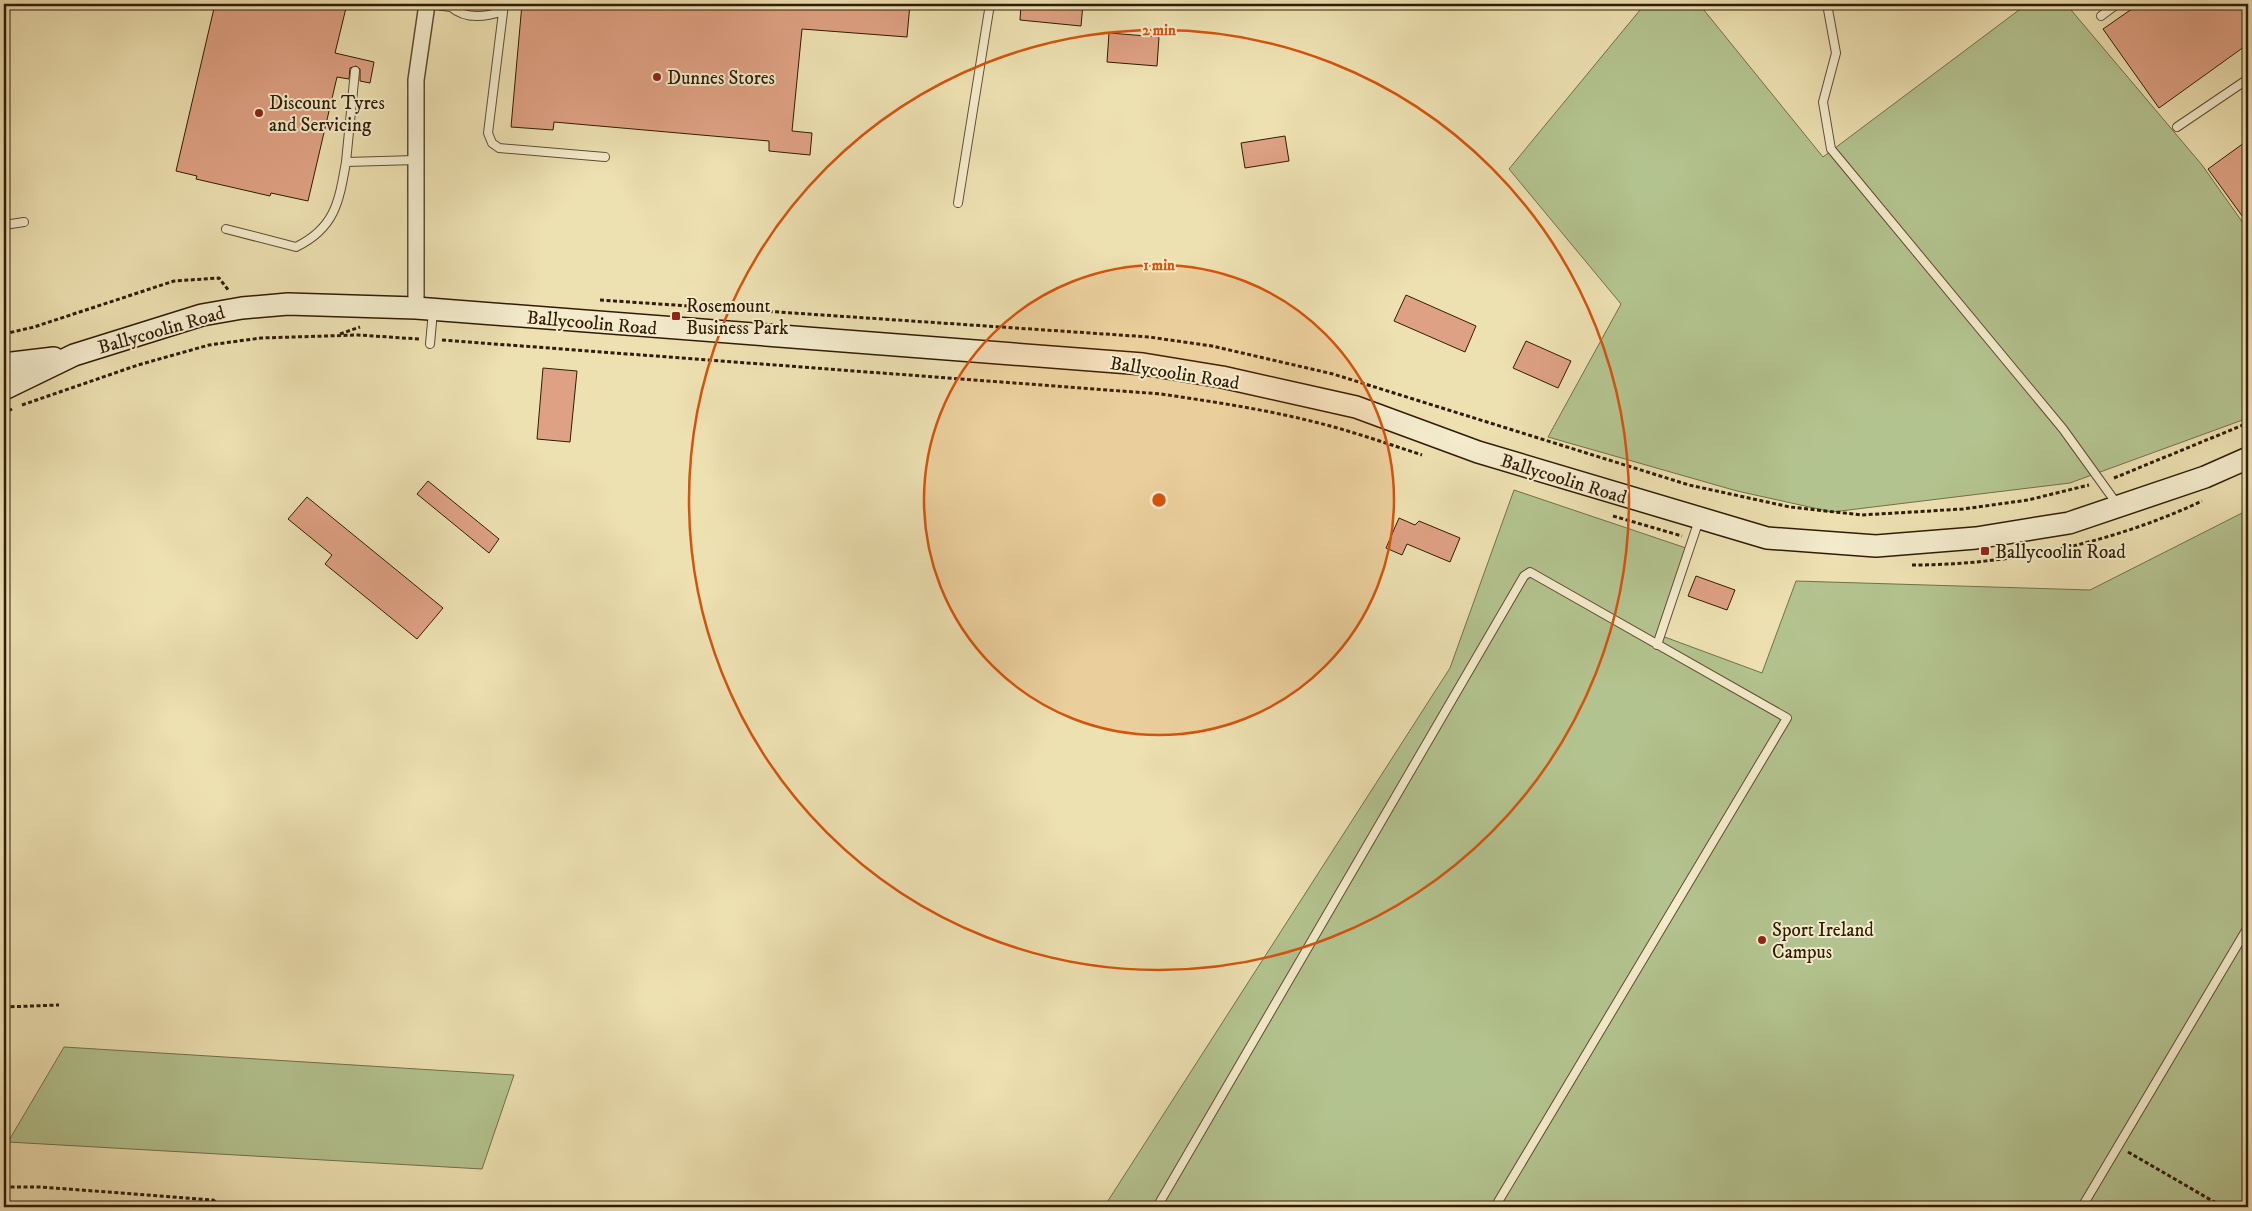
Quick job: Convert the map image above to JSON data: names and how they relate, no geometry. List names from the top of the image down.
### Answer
{
  "streets": {
    "street": ["Ballycoolin Road"]
  },
  "places": {
    "other": ["Dunnes Stores", "Discount Tyres and Servicing", "Sport Ireland Campus"],
    "transit": ["Rosemount Business Park", "Ballycoolin Road"]
  },
  "rings": ["2 min", "1 min"]
}
